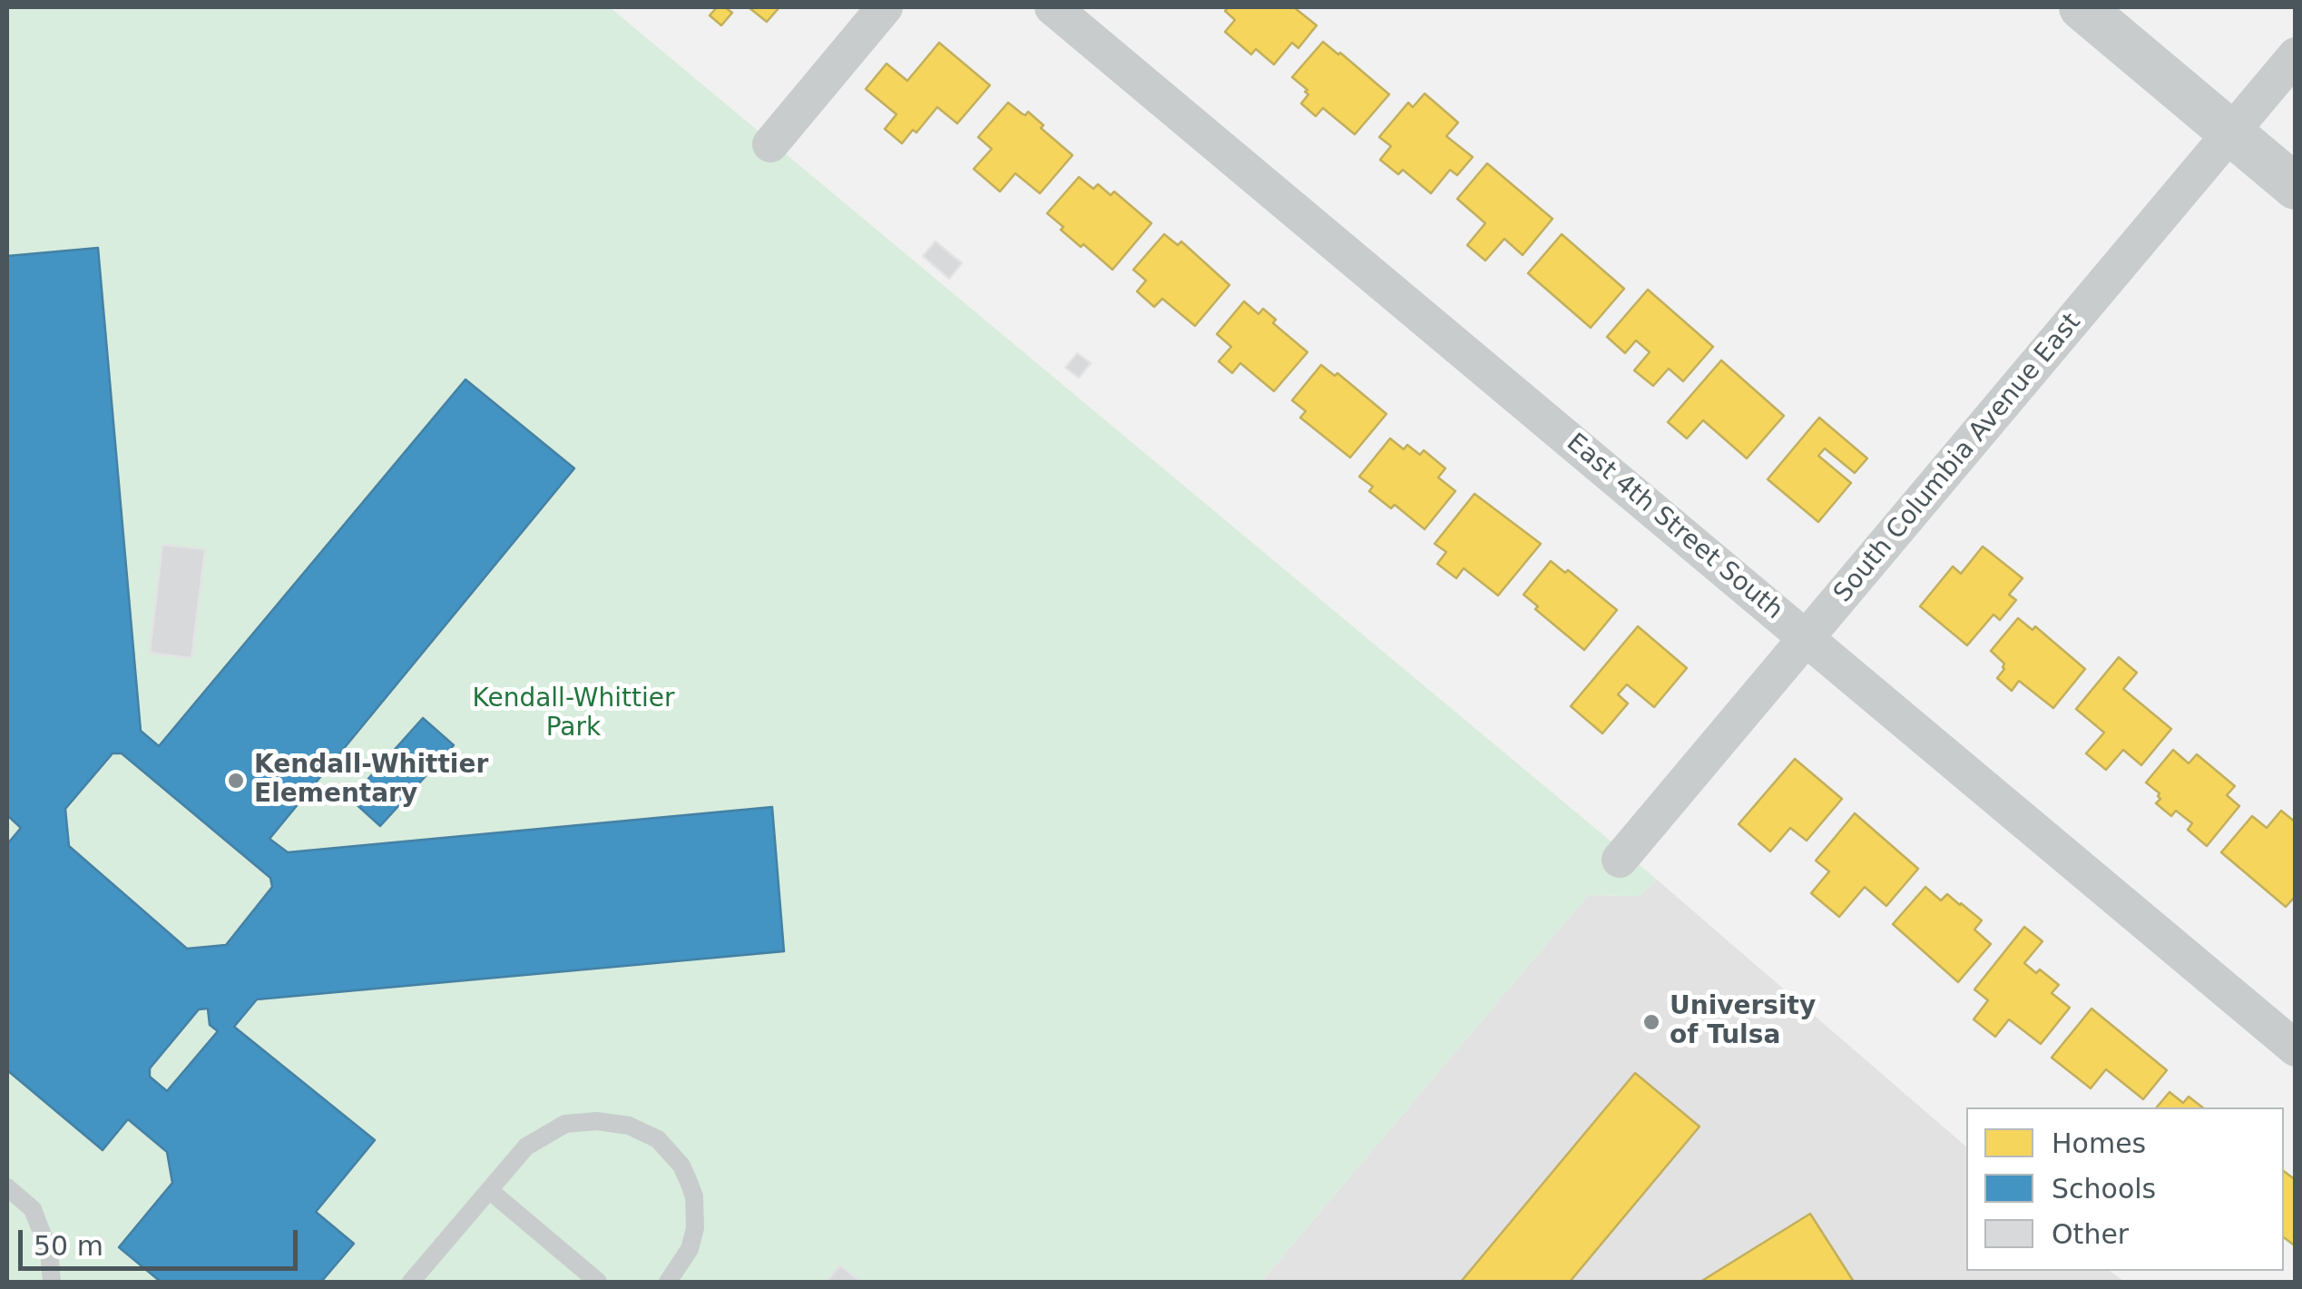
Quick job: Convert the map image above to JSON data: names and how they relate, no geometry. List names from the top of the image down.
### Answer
{
  "streets": {
    "street": ["South Columbia Avenue East", "East 4th Street South"]
  },
  "crossings": [
    ["South Columbia Avenue East", "East 4th Street South"]
  ],
  "parks": ["Kendall-Whittier Park"],
  "places": ["Kendall-Whittier Elementary", "University of Tulsa"],
  "legend": ["Homes", "Schools", "Other"],
  "scale_bar": "50 m"
}
